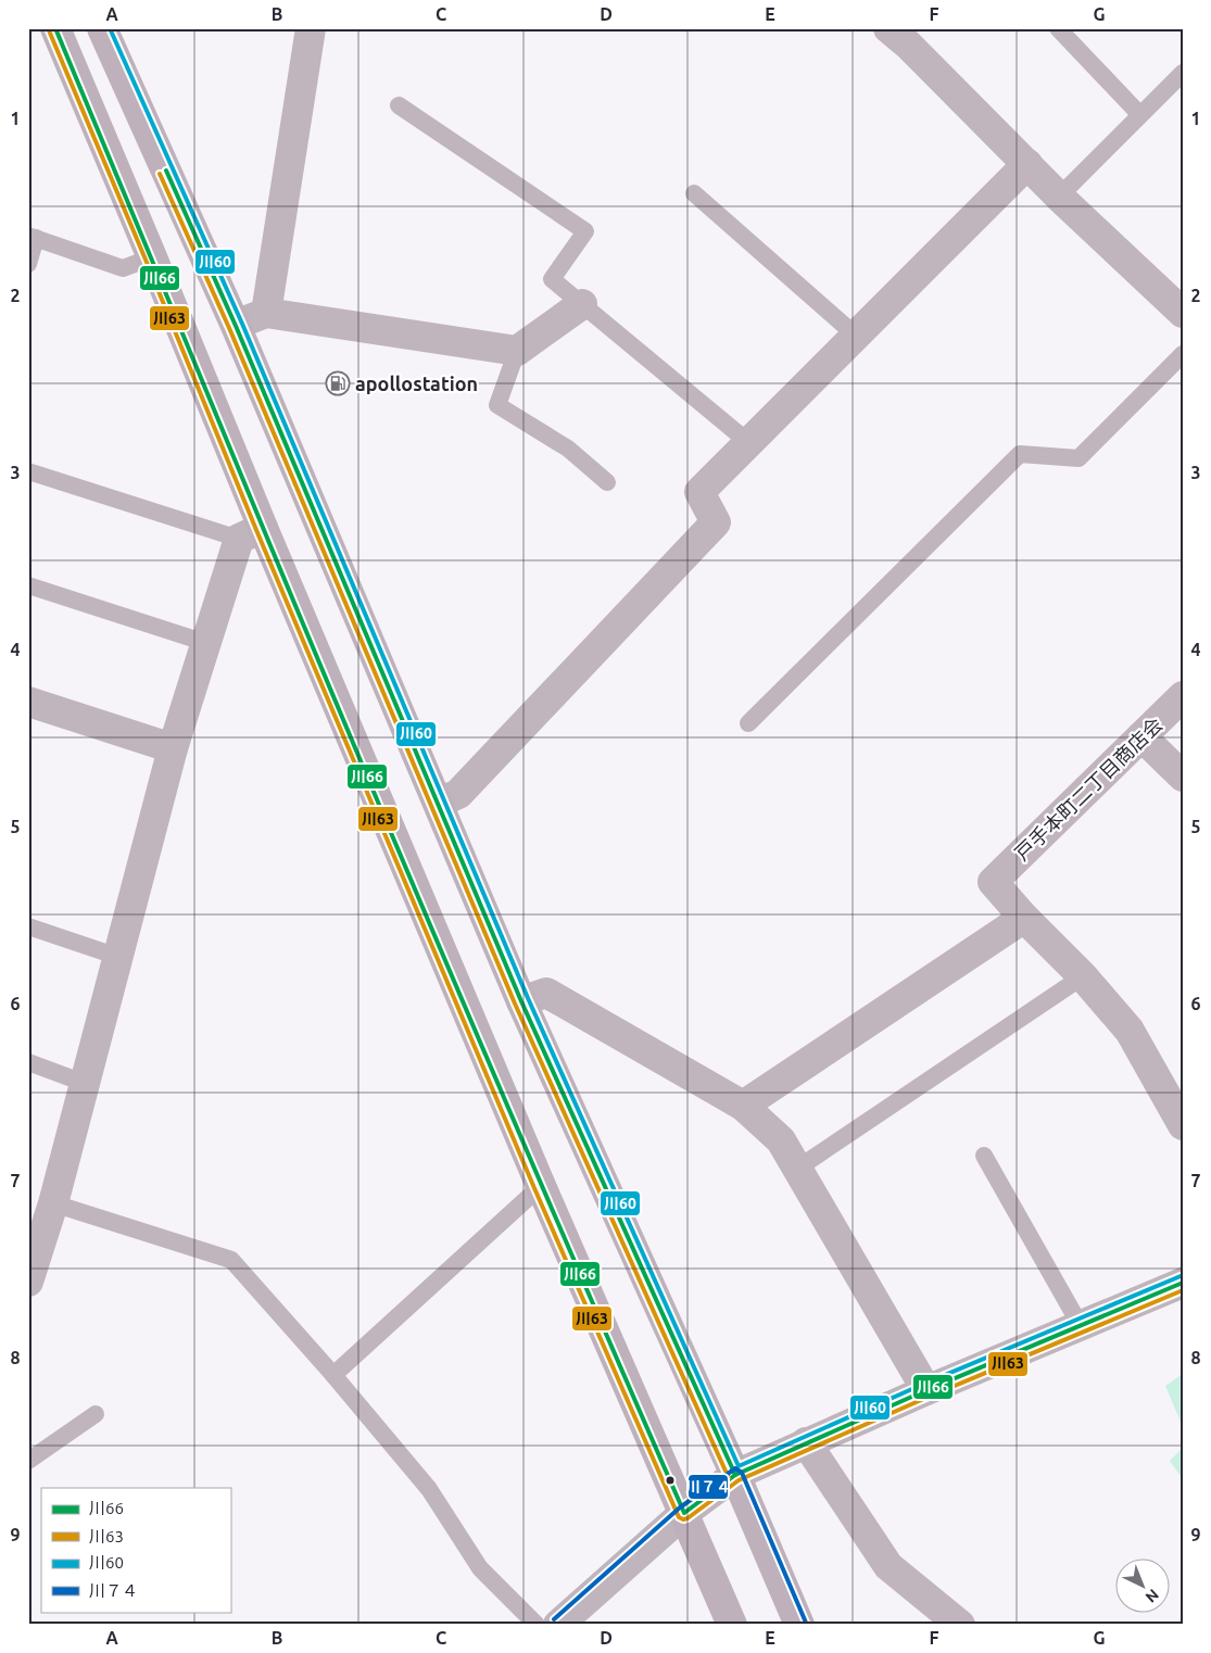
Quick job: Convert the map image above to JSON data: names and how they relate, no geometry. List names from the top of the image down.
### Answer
{
  "streets": {
    "street": ["戸手本町二丁目商店会"]
  },
  "places": {
    "fuel station": ["apollostation"]
  },
  "lines": [
    "transit line 川66",
    "transit line 川60",
    "transit line 川63",
    "transit line 川７４"
  ],
  "legend": [
    "川66",
    "川63",
    "川60",
    "川７４"
  ],
  "north": "bottom right",
  "grid": {
    "columns": [
      "A",
      "B",
      "C",
      "D",
      "E",
      "F",
      "G"
    ],
    "rows": [
      "1",
      "2",
      "3",
      "4",
      "5",
      "6",
      "7",
      "8",
      "9"
    ]
  }
}
